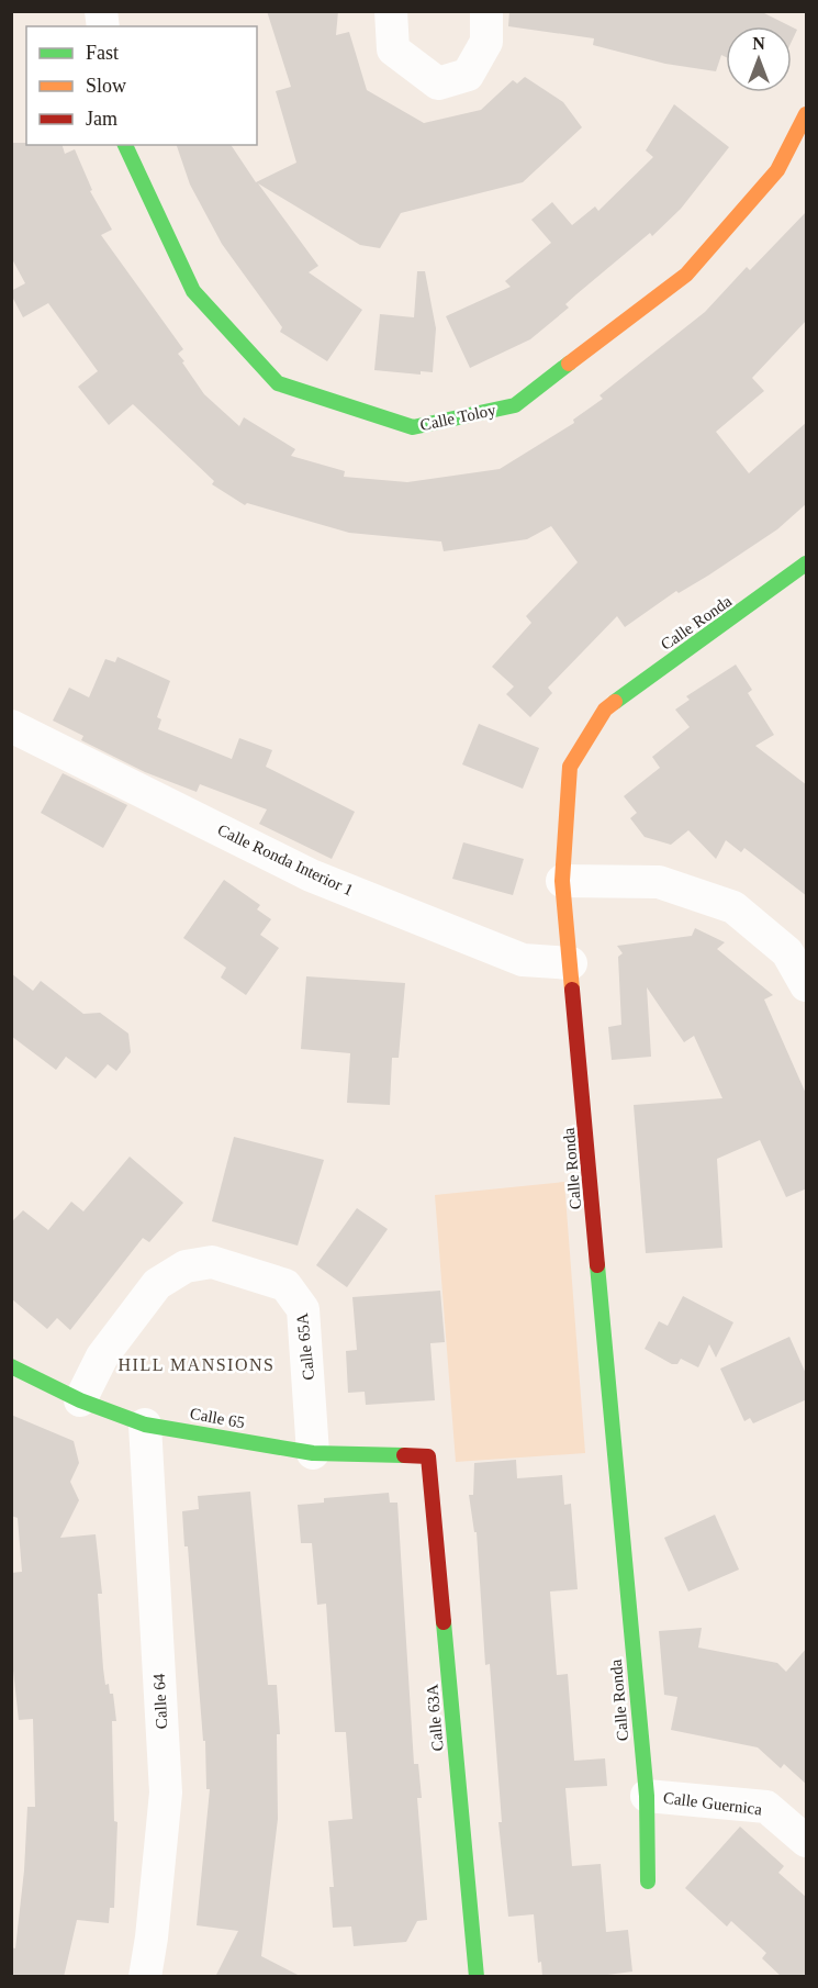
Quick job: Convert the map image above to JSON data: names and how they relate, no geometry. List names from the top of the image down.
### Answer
{
  "streets": {
    "street": [
      "Calle Toloy",
      "Calle Ronda",
      "Calle Ronda Interior 1",
      "Calle 65A",
      "Calle 65",
      "Calle 64",
      "Calle 63A",
      "Calle Guernica"
    ]
  },
  "crossings": [
    ["Calle Ronda", "Calle Ronda Interior 1"],
    ["Calle Ronda", "Calle Guernica"],
    ["Calle 65A", "Calle 65"],
    ["Calle 65", "Calle 64"],
    ["Calle 65", "Calle 63A"]
  ],
  "districts": ["HILL MANSIONS"],
  "legend": ["Fast", "Slow", "Jam"],
  "north": "top"
}
